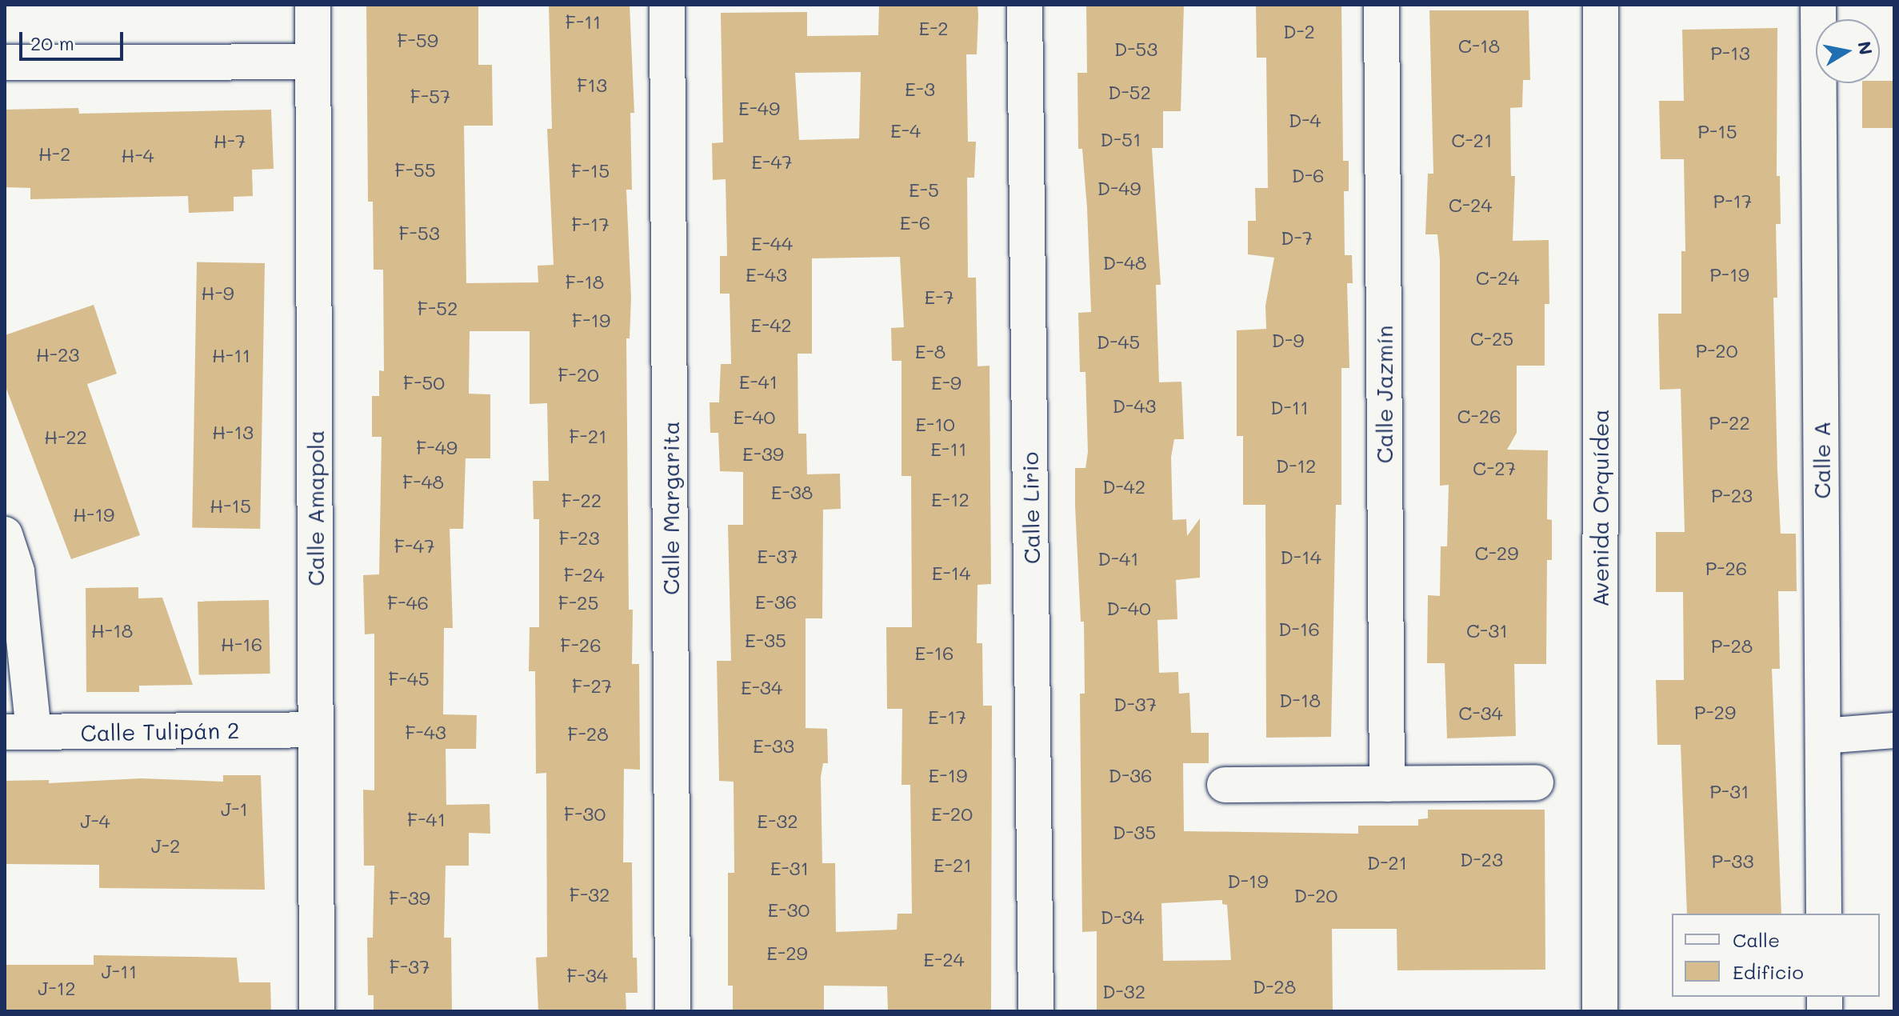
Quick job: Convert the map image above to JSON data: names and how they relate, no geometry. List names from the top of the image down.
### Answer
{
  "streets": {
    "street": [
      "Calle Jazmín",
      "Calle A",
      "Calle Amapola",
      "Calle Margarita",
      "Calle Lirio",
      "Avenida Orquídea",
      "Calle Tulipán 2"
    ]
  },
  "crossings": [
    ["Calle Amapola", "Calle Tulipán 2"]
  ],
  "house_numbers": [
    "F-11",
    "E-2",
    "D-2",
    "F-59",
    "C-18",
    "D-53",
    "P-13",
    "F13",
    "E-3",
    "D-52",
    "F-57",
    "E-49",
    "D-4",
    "E-4",
    "P-15",
    "D-51",
    "C-21",
    "H-7",
    "H-2",
    "H-4",
    "E-47",
    "F-55",
    "F-15",
    "D-6",
    "D-49",
    "E-5",
    "P-17",
    "C-24",
    "E-6",
    "F-17",
    "F-53",
    "D-7",
    "E-44",
    "D-48",
    "E-43",
    "P-19",
    "C-24",
    "F-18",
    "H-9",
    "E-7",
    "F-52",
    "F-19",
    "E-42",
    "C-25",
    "D-9",
    "D-45",
    "P-20",
    "E-8",
    "H-23",
    "H-11",
    "F-20",
    "E-41",
    "F-50",
    "E-9",
    "D-43",
    "D-11",
    "C-26",
    "E-40",
    "P-22",
    "E-10",
    "H-13",
    "F-21",
    "H-22",
    "F-49",
    "E-11",
    "E-39",
    "D-12",
    "C-27",
    "F-48",
    "D-42",
    "E-38",
    "P-23",
    "E-12",
    "F-22",
    "H-15",
    "H-19",
    "F-23",
    "F-47",
    "C-29",
    "E-37",
    "D-14",
    "D-41",
    "P-26",
    "E-14",
    "F-24",
    "E-36",
    "F-46",
    "F-25",
    "D-40",
    "D-16",
    "H-18",
    "C-31",
    "E-35",
    "H-16",
    "F-26",
    "P-28",
    "E-16",
    "F-45",
    "F-27",
    "E-34",
    "D-18",
    "D-37",
    "P-29",
    "C-34",
    "E-17",
    "F-43",
    "F-28",
    "E-33",
    "E-19",
    "D-36",
    "P-31",
    "J-1",
    "F-30",
    "E-20",
    "F-41",
    "J-4",
    "E-32",
    "D-35",
    "J-2",
    "D-23",
    "P-33",
    "D-21",
    "E-21",
    "E-31",
    "D-19",
    "F-32",
    "D-20",
    "F-39",
    "E-30",
    "D-34",
    "E-29",
    "E-24",
    "F-37",
    "J-11",
    "F-34",
    "D-28",
    "J-12",
    "D-32"
  ],
  "legend": ["Calle", "Edificio"],
  "scale_bar": "20 m",
  "north": "right"
}
